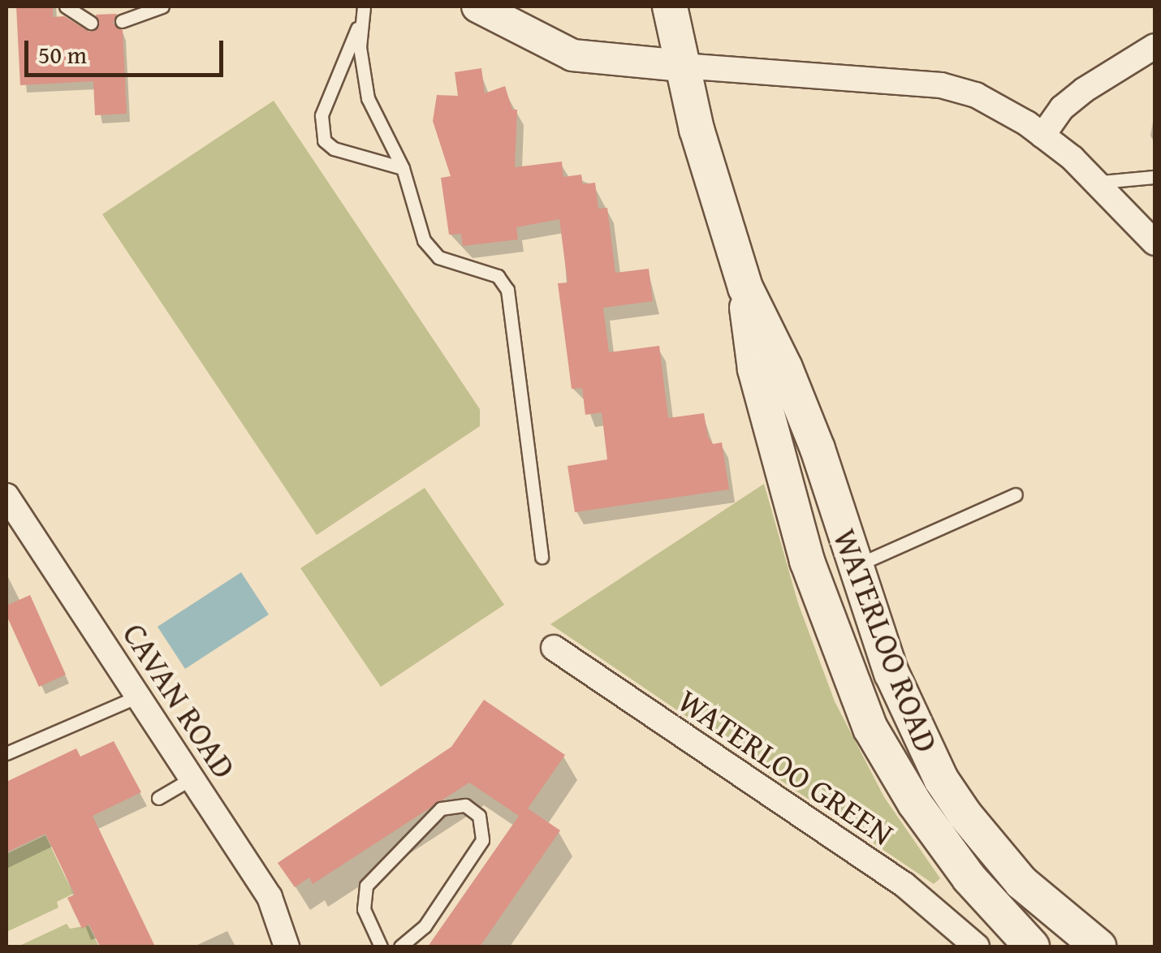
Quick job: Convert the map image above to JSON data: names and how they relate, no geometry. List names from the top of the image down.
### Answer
{
  "streets": {
    "main road": ["WATERLOO ROAD"],
    "street": ["CAVAN ROAD", "WATERLOO GREEN"]
  },
  "scale_bar": "50 m"
}
